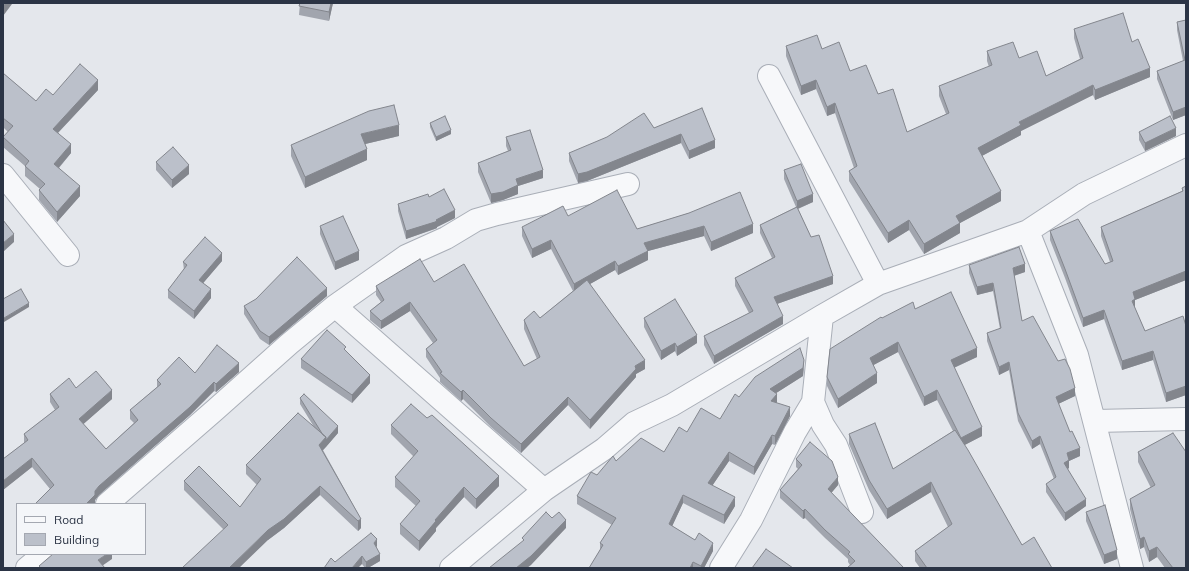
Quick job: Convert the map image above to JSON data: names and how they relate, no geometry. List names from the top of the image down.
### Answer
{
  "legend": ["Road", "Building"]
}
